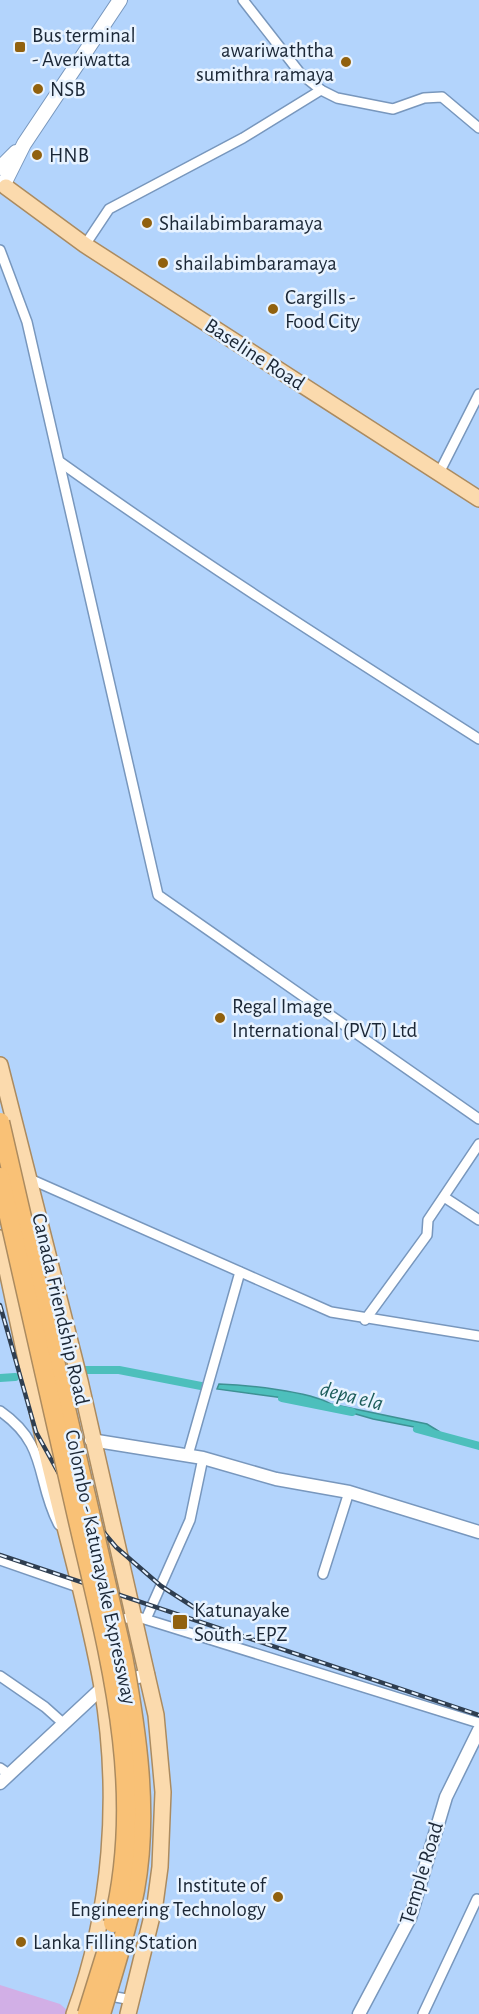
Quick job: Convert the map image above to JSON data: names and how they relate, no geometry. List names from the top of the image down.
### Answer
{
  "streets": {
    "highway": ["Colombo - Katunayake Expressway"],
    "main road": ["Baseline Road", "Canada Friendship Road"],
    "street": ["Temple Road"]
  },
  "water": ["depa ela"],
  "places": {
    "transit": ["Bus terminal - Averiwatta", "Katunayake South - EPZ"],
    "other": [
      "awariwaththa sumithra ramaya",
      "NSB",
      "HNB",
      "Shailabimbaramaya",
      "shailabimbaramaya",
      "Cargills - Food City",
      "Regal Image International (PVT) Ltd",
      "Institute of Engineering Technology",
      "Lanka Filling Station"
    ]
  }
}
